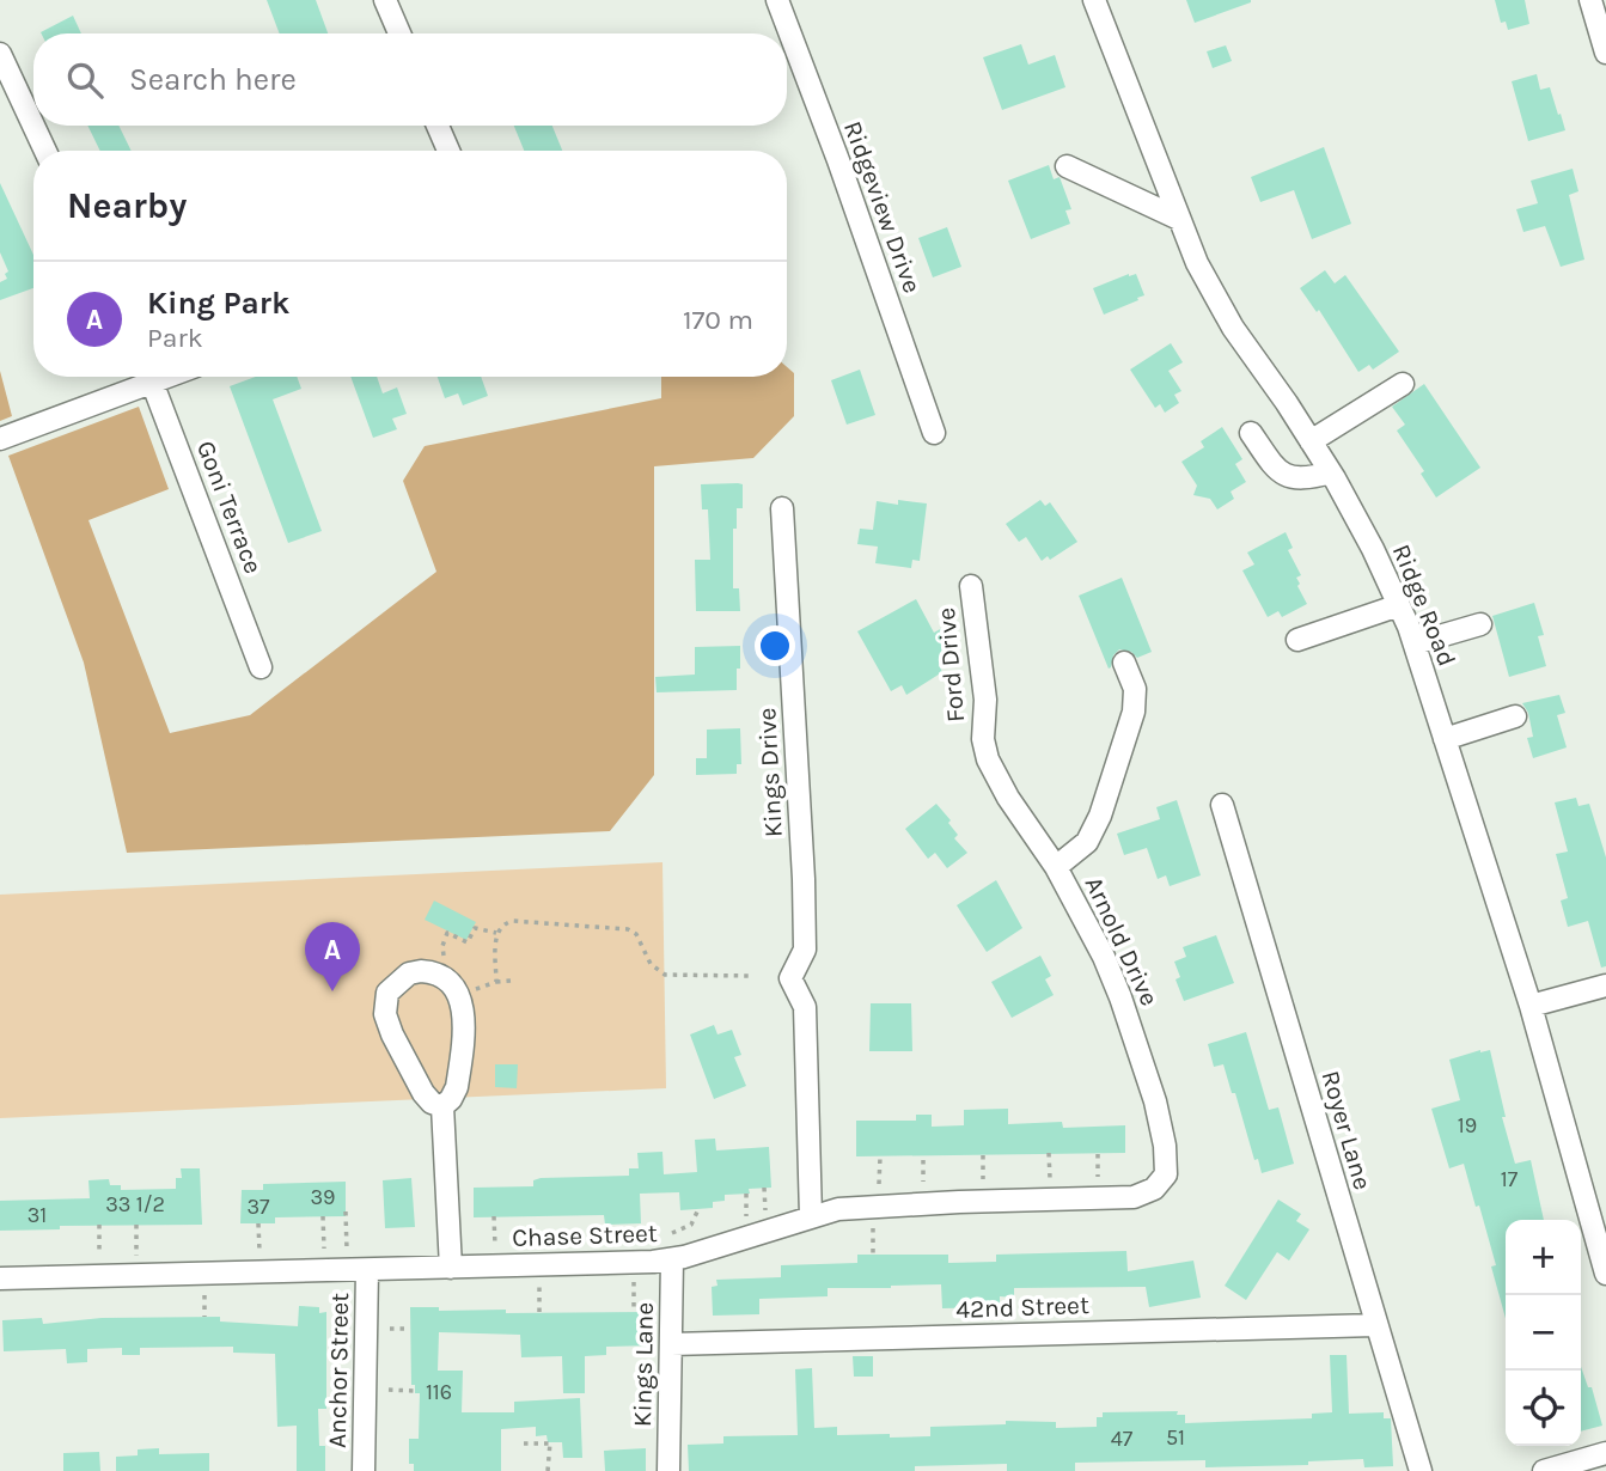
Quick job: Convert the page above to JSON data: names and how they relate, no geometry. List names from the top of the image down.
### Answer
{
  "streets": {
    "street": [
      "Ridgeview Drive",
      "Goni Terrace",
      "Ridge Road",
      "Ford Drive",
      "Kings Drive",
      "Arnold Drive",
      "Royer Lane",
      "Chase Street",
      "42nd Street",
      "Kings Lane",
      "Anchor Street"
    ]
  },
  "crossings": [
    ["Ford Drive", "Arnold Drive"],
    ["Kings Drive", "Chase Street"],
    ["Arnold Drive", "Chase Street"],
    ["Royer Lane", "42nd Street"],
    ["Chase Street", "Kings Lane"],
    ["Chase Street", "Anchor Street"],
    ["42nd Street", "Kings Lane"]
  ],
  "house_numbers": [
    "19",
    "17",
    "39",
    "33 1/2",
    "37",
    "31",
    "116",
    "51",
    "47"
  ],
  "page": {
    "search": "Search here",
    "heading": "Nearby",
    "list": [
      {
        "mark": "A",
        "name": "King Park",
        "note": "Park",
        "value": "170 m"
      }
    ],
    "pins": "A",
    "map_buttons": ["+", "−"]
  }
}
